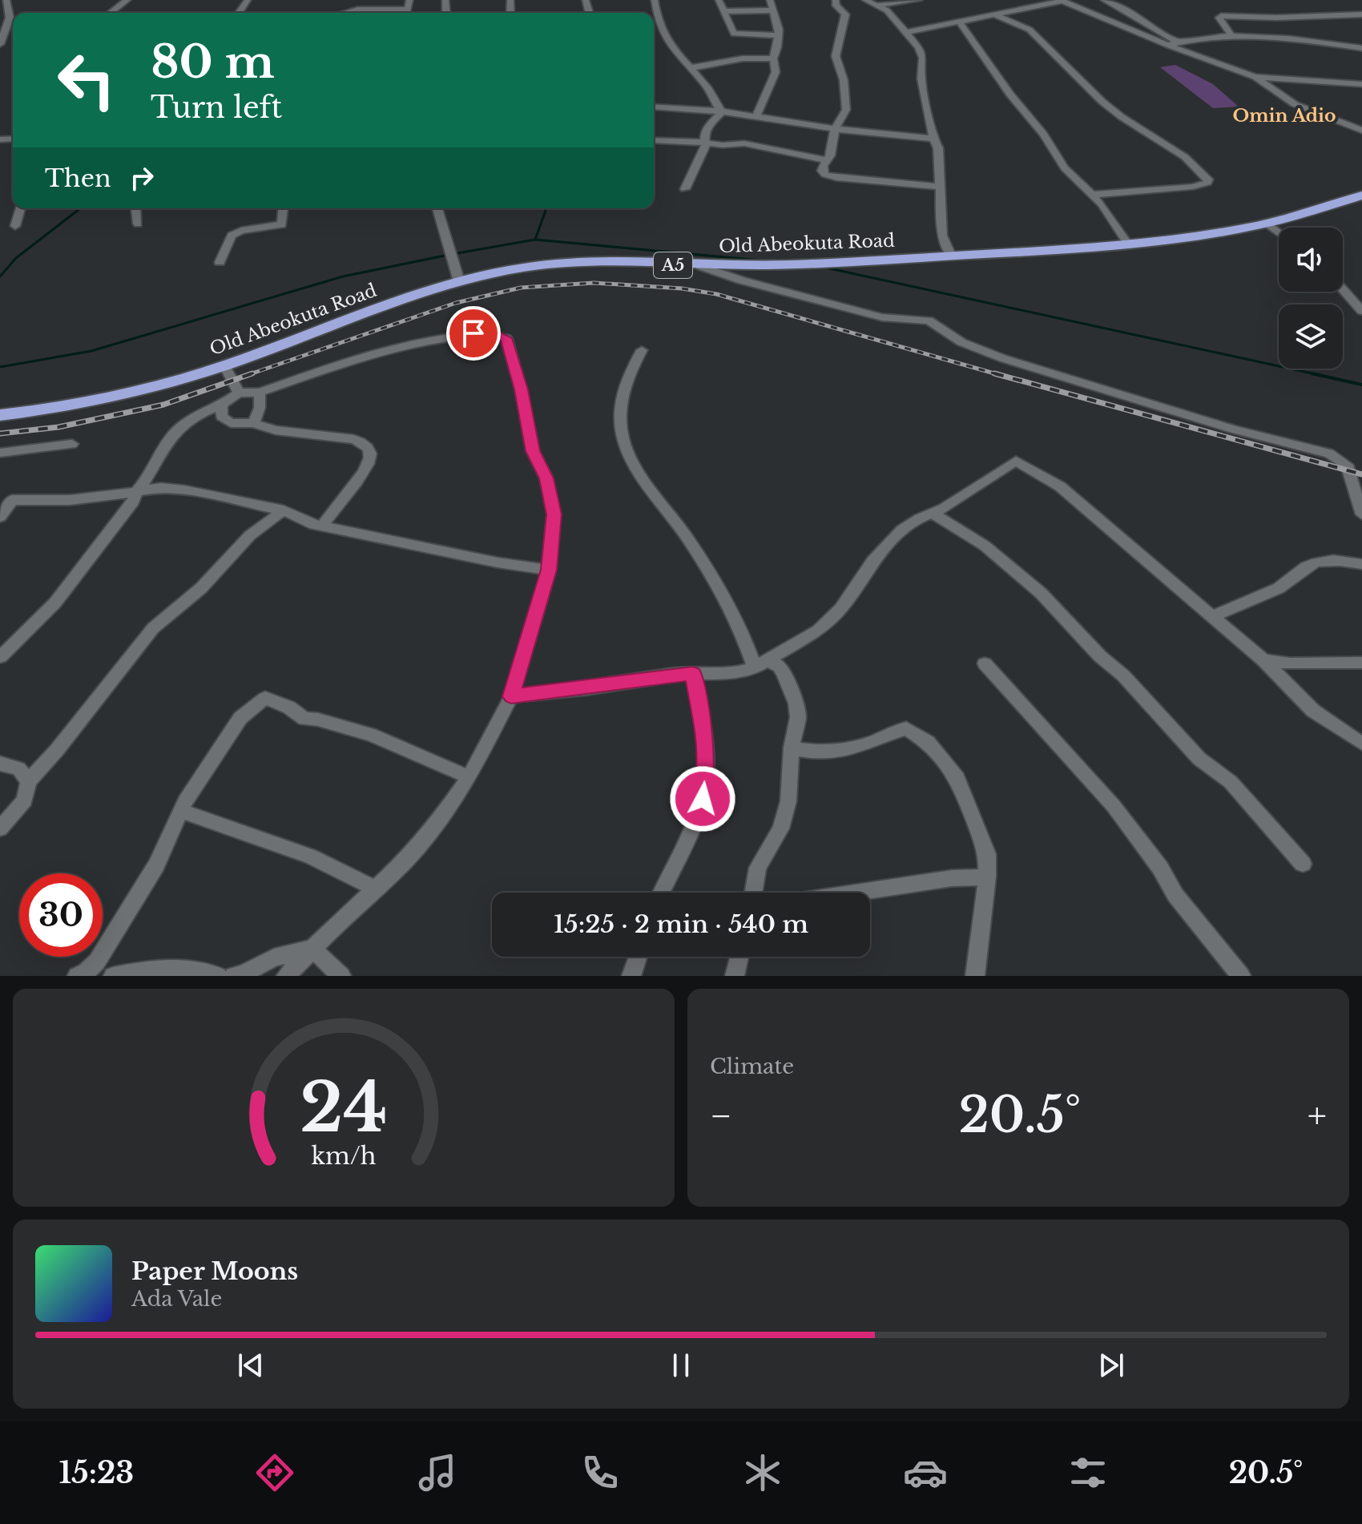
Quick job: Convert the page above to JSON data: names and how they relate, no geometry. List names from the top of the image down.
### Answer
{
  "streets": {
    "highway": ["Old Abeokuta Road", "A5"]
  },
  "districts": ["Omin Adio"],
  "page": {
    "turn": ["80 m", "Turn left"],
    "then": "Then",
    "limit": "30",
    "trip": "15:25 · 2 min · 540 m",
    "tile": "Climate",
    "heat": ["−", "20.5°", "+"],
    "song": ["Paper Moons", "Ada Vale"],
    "tabs": ["15:23", "20.5°"],
    "gauge": ["24", "km/h"]
  }
}
